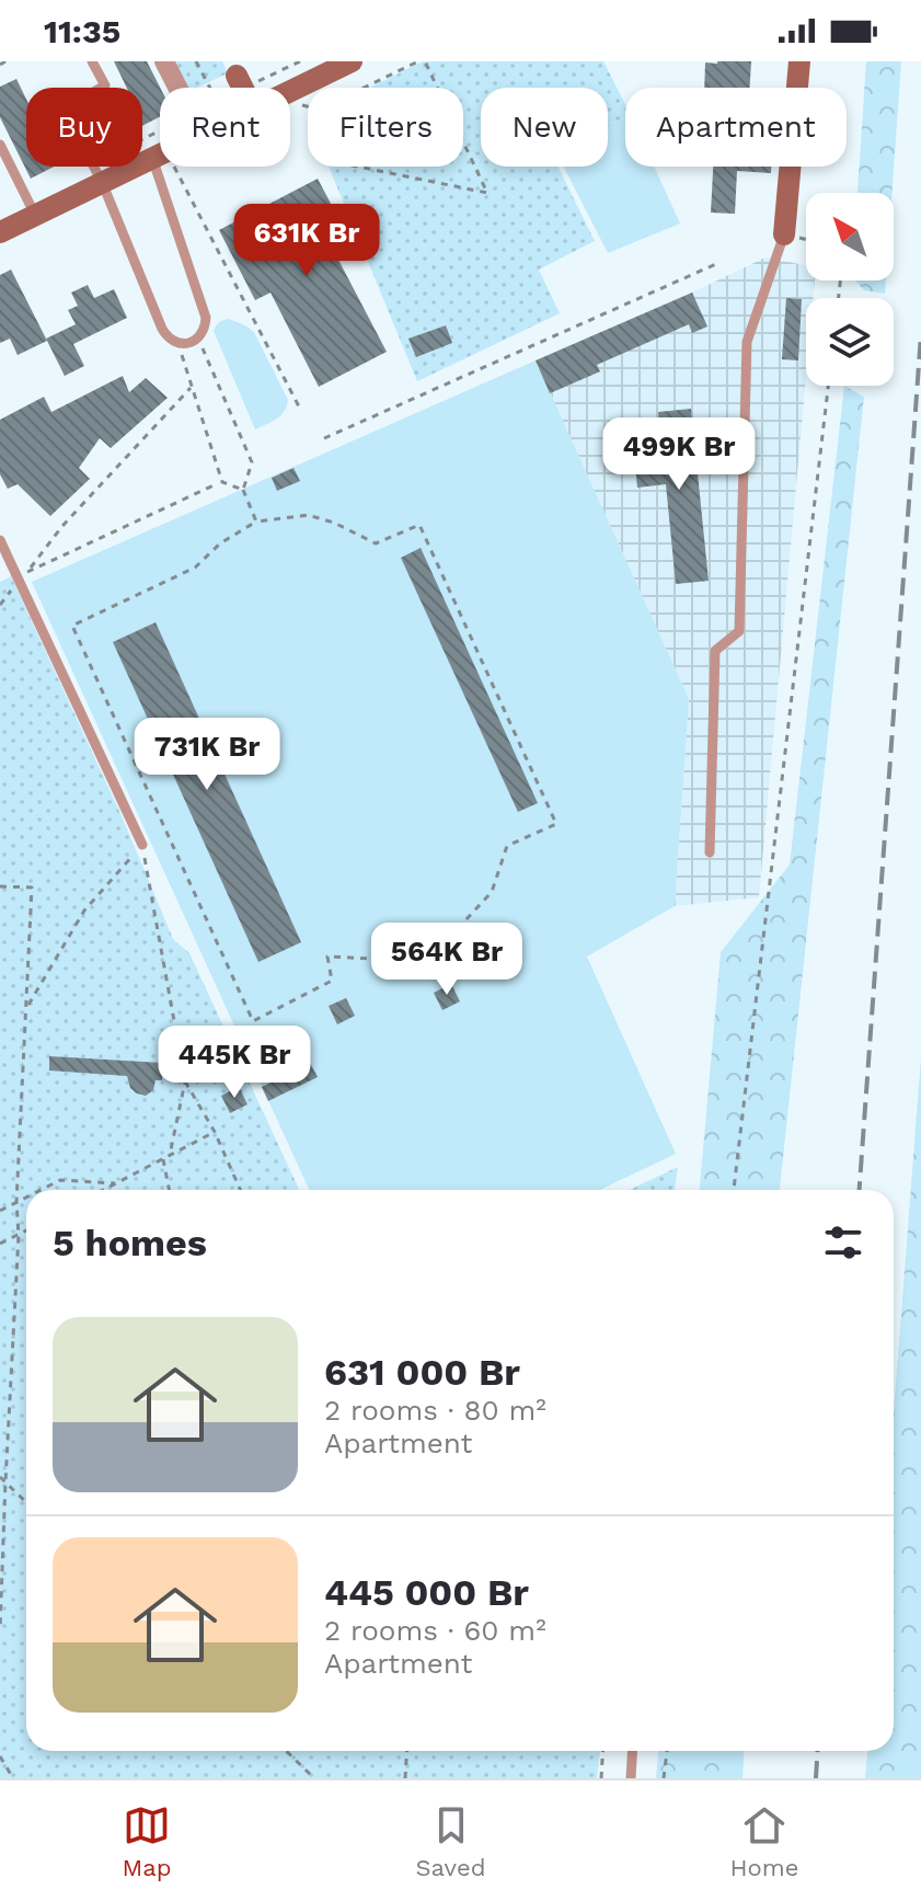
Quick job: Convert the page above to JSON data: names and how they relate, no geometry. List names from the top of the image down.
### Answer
{
  "north": "top left",
  "page": {
    "status": "11:35",
    "chip": [
      "Buy",
      "Rent",
      "Filters",
      "New",
      "Apartment"
    ],
    "price": [
      "631K Br",
      "499K Br",
      "731K Br",
      "564K Br",
      "445K Br"
    ],
    "heading": "5 homes",
    "list": [
      {
        "name": "631 000 Br",
        "note": "2 rooms · 80 m² · Apartment"
      },
      {
        "name": "445 000 Br",
        "note": "2 rooms · 60 m² · Apartment"
      }
    ],
    "tabs": ["Map", "Saved", "Home"]
  }
}
